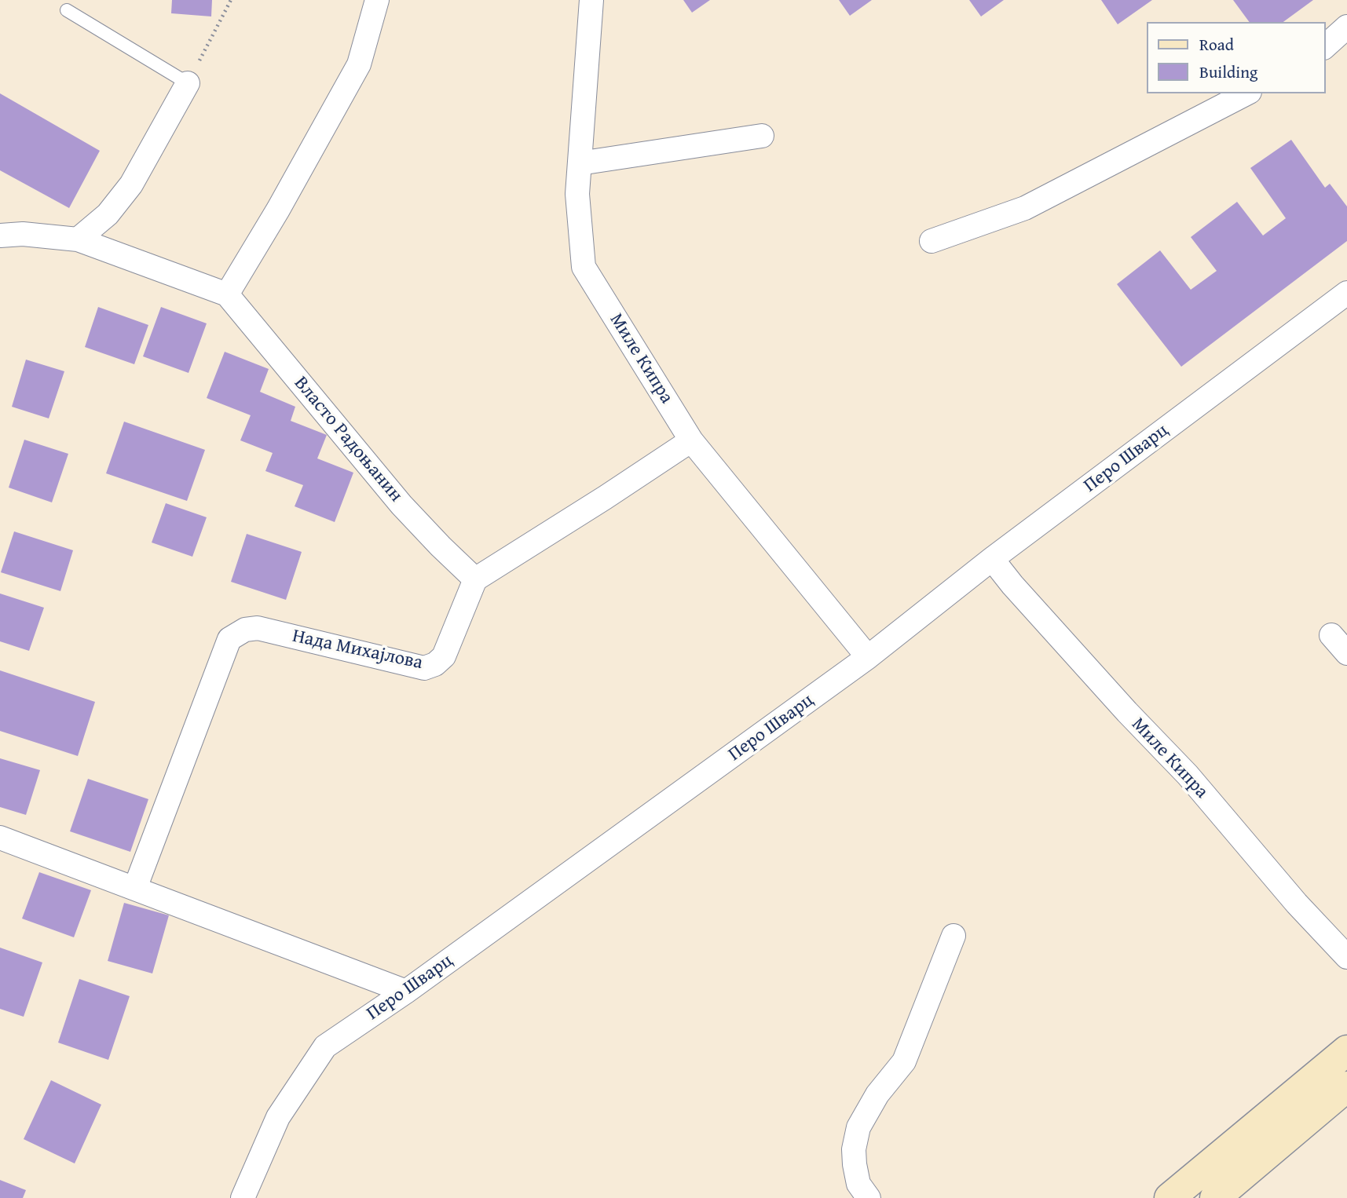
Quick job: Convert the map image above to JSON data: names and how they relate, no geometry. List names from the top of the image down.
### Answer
{
  "streets": {
    "street": [
      "Миле Кипра",
      "Власто Радоњанин",
      "Перо Шварц",
      "Нада Михајлова"
    ]
  },
  "crossings": [
    ["Миле Кипра", "Перо Шварц"],
    ["Власто Радоњанин", "Нада Михајлова"]
  ],
  "legend": ["Road", "Building"]
}
